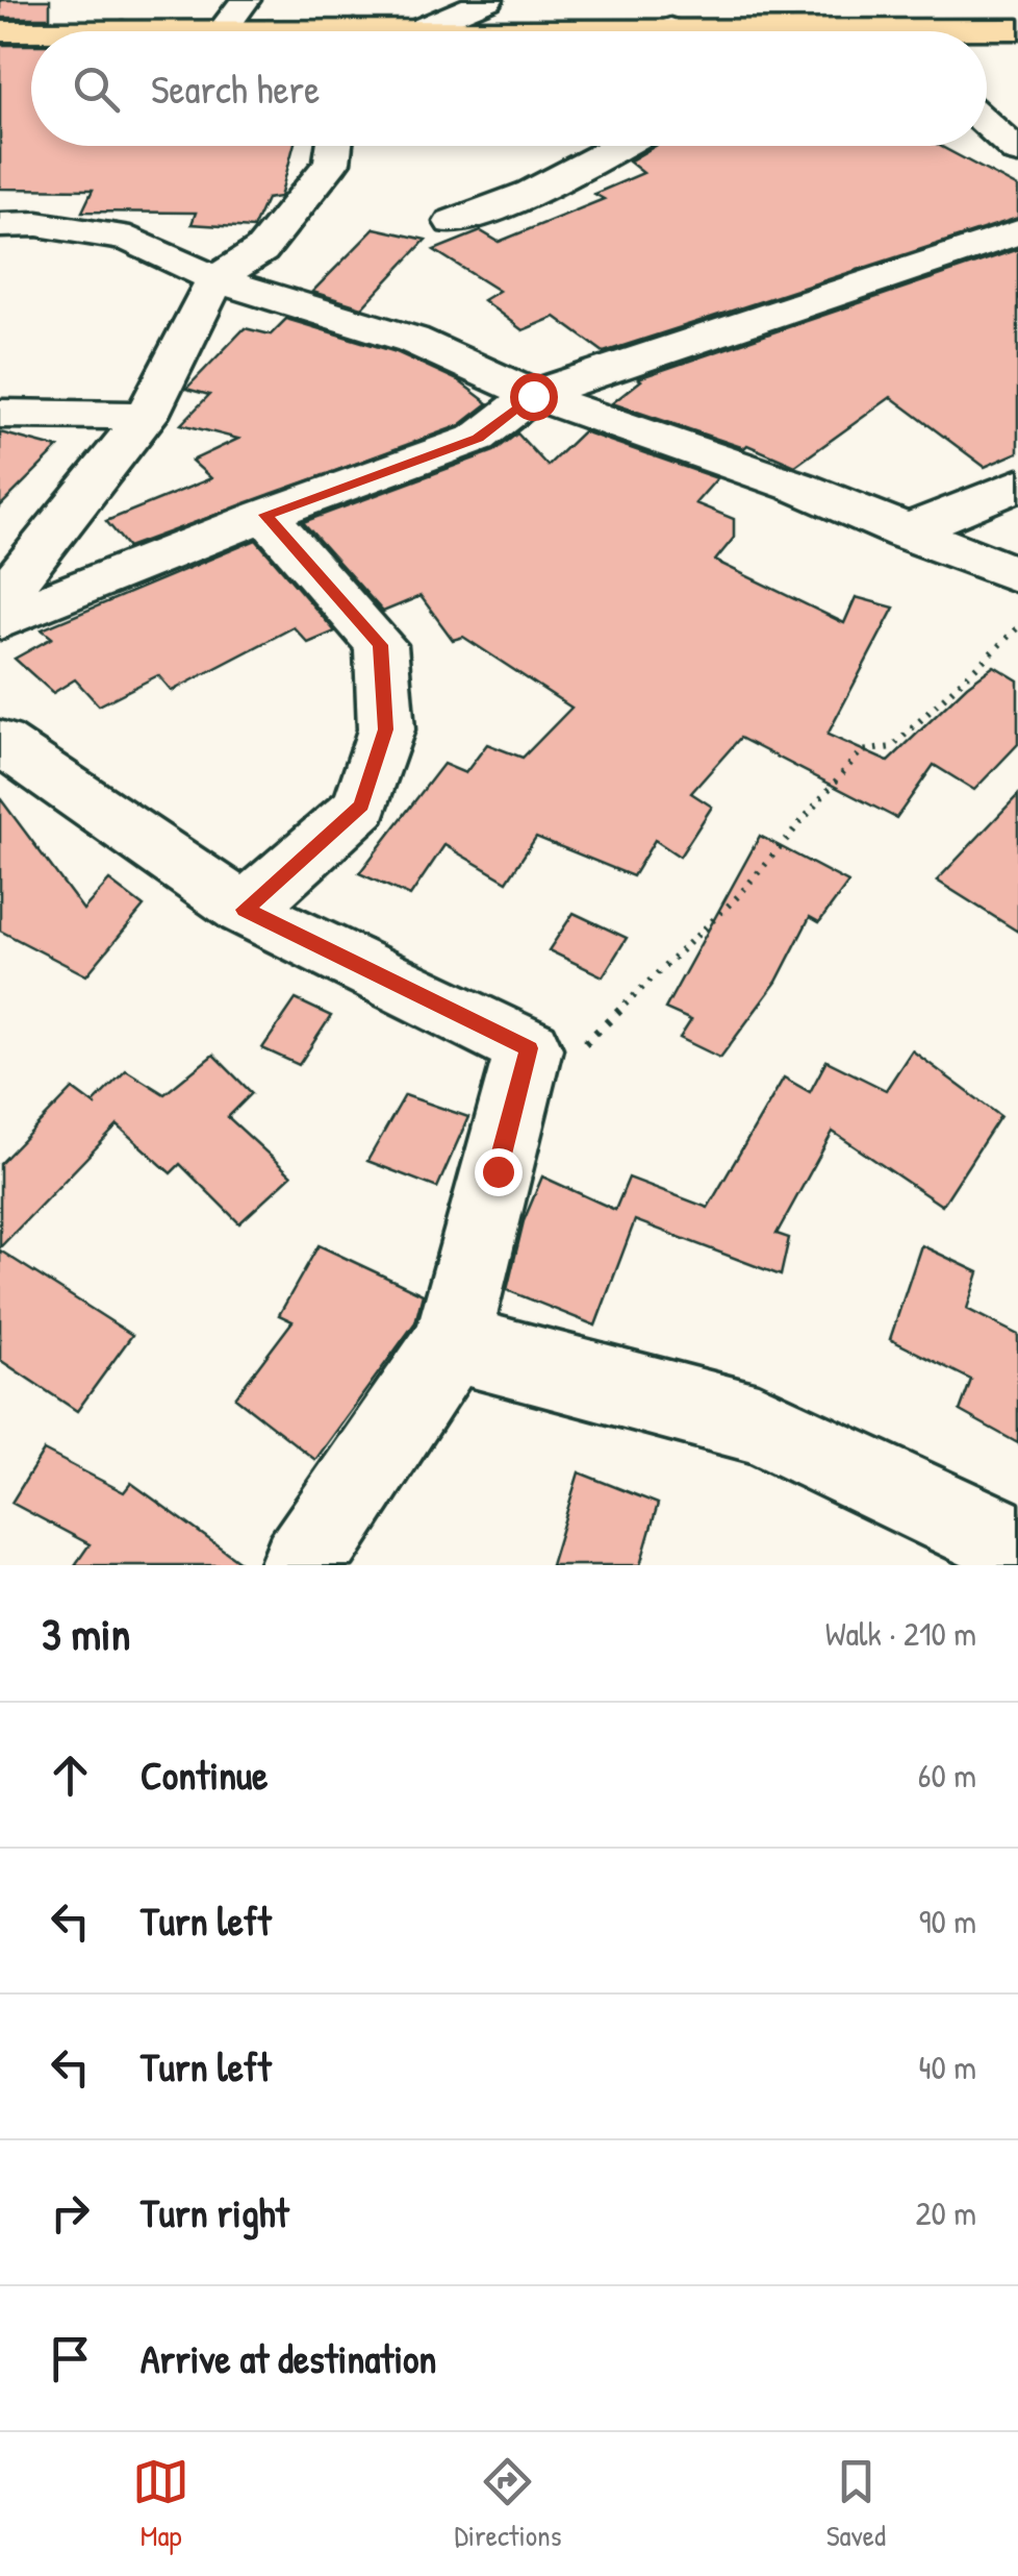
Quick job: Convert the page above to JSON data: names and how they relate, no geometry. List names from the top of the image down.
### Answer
{
  "page": {
    "search": "Search here",
    "heading": ["3 min", "Walk · 210 m"],
    "list": [
      ["Continue", "60 m"],
      ["Turn left", "90 m"],
      ["Turn left", "40 m"],
      ["Turn right", "20 m"],
      "Arrive at destination"
    ],
    "nav": ["Map", "Directions", "Saved"]
  }
}
